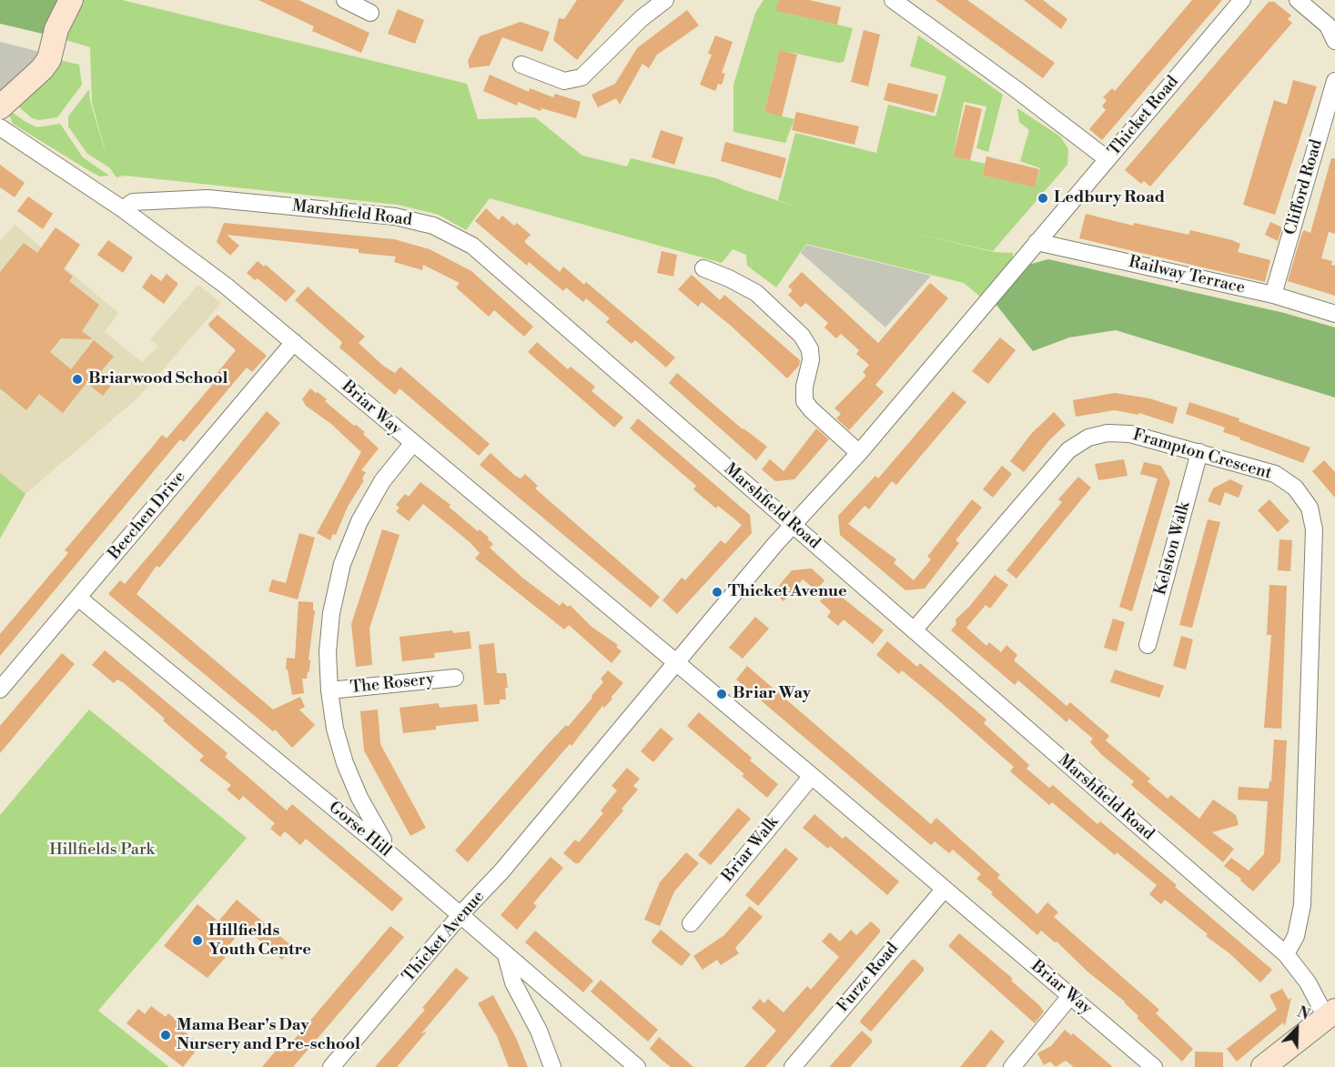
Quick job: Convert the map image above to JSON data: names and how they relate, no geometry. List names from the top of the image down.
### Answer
{
  "streets": {
    "street": [
      "Thicket Road",
      "Clifford Road",
      "Marshfield Road",
      "Railway Terrace",
      "Briar Way",
      "Frampton Crescent",
      "Beechen Drive",
      "Kelston Walk",
      "The Rosery",
      "Gorse Hill",
      "Briar Walk",
      "Thicket Avenue",
      "Furze Road"
    ]
  },
  "crossings": [
    ["Thicket Road", "Railway Terrace"],
    ["Thicket Road", "Thicket Avenue"],
    ["Clifford Road", "Railway Terrace"],
    ["Marshfield Road", "Briar Way"],
    ["Marshfield Road", "Frampton Crescent"],
    ["Marshfield Road", "Thicket Avenue"],
    ["Railway Terrace", "Thicket Avenue"],
    ["Briar Way", "Beechen Drive"],
    ["Briar Way", "Briar Walk"],
    ["Briar Way", "Thicket Avenue"],
    ["Briar Way", "Furze Road"],
    ["Frampton Crescent", "Kelston Walk"],
    ["Beechen Drive", "Gorse Hill"],
    ["Gorse Hill", "Thicket Avenue"]
  ],
  "parks": ["Hillfields Park"],
  "places": [
    "Ledbury Road",
    "Briarwood School",
    "Thicket Avenue",
    "Briar Way",
    "Hillfields Youth Centre",
    "Mama Bear's Day Nursery and Pre-school"
  ],
  "north": "top right"
}
